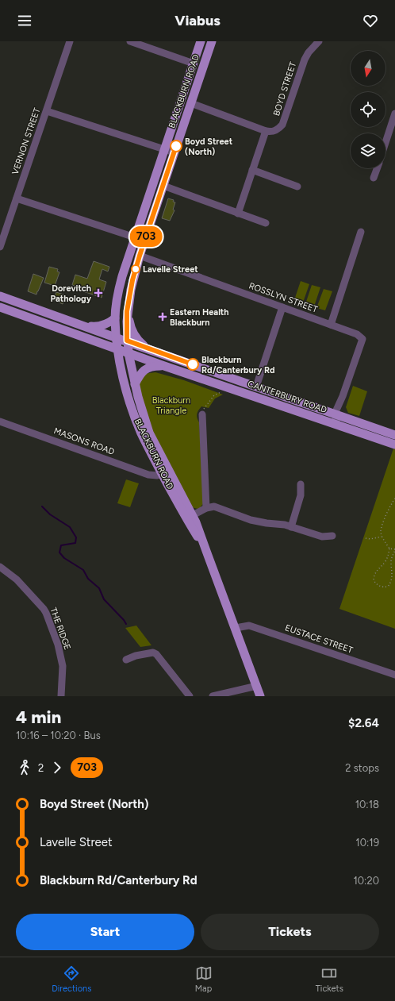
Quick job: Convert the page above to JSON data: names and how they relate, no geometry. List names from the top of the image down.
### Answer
{
  "streets": {
    "main road": ["BLACKBURN ROAD", "CANTERBURY ROAD"],
    "street": [
      "BOYD STREET",
      "VERNON STREET",
      "ROSSLYN STREET",
      "MASONS ROAD",
      "THE RIDGE",
      "EUSTACE STREET"
    ]
  },
  "crossings": [
    ["BLACKBURN ROAD", "ROSSLYN STREET"],
    ["BLACKBURN ROAD", "CANTERBURY ROAD"],
    ["BLACKBURN ROAD", "MASONS ROAD"],
    ["BLACKBURN ROAD", "EUSTACE STREET"],
    ["ROSSLYN STREET", "CANTERBURY ROAD"]
  ],
  "parks": ["Blackburn Triangle"],
  "places": {
    "other": ["Boyd Street (North)", "Lavelle Street", "Blackburn Rd/Canterbury Rd"],
    "health": ["Dorevitch Pathology", "Eastern Health Blackburn"]
  },
  "lines": ["bus line 703"],
  "north": "bottom",
  "page": {
    "header": "Viabus",
    "on_map": "703",
    "heading": ["4 min", "10:16 – 10:20 · Bus", "$2.64"],
    "legs": ["2", "703", "2 stops"],
    "list": [
      {
        "name": "Boyd Street (North)",
        "value": "10:18"
      },
      {
        "name": "Lavelle Street",
        "value": "10:19"
      },
      {
        "name": "Blackburn Rd/Canterbury Rd",
        "value": "10:20"
      }
    ],
    "buttons": ["Start", "Tickets"],
    "tabs": ["Directions", "Map", "Tickets"]
  }
}
